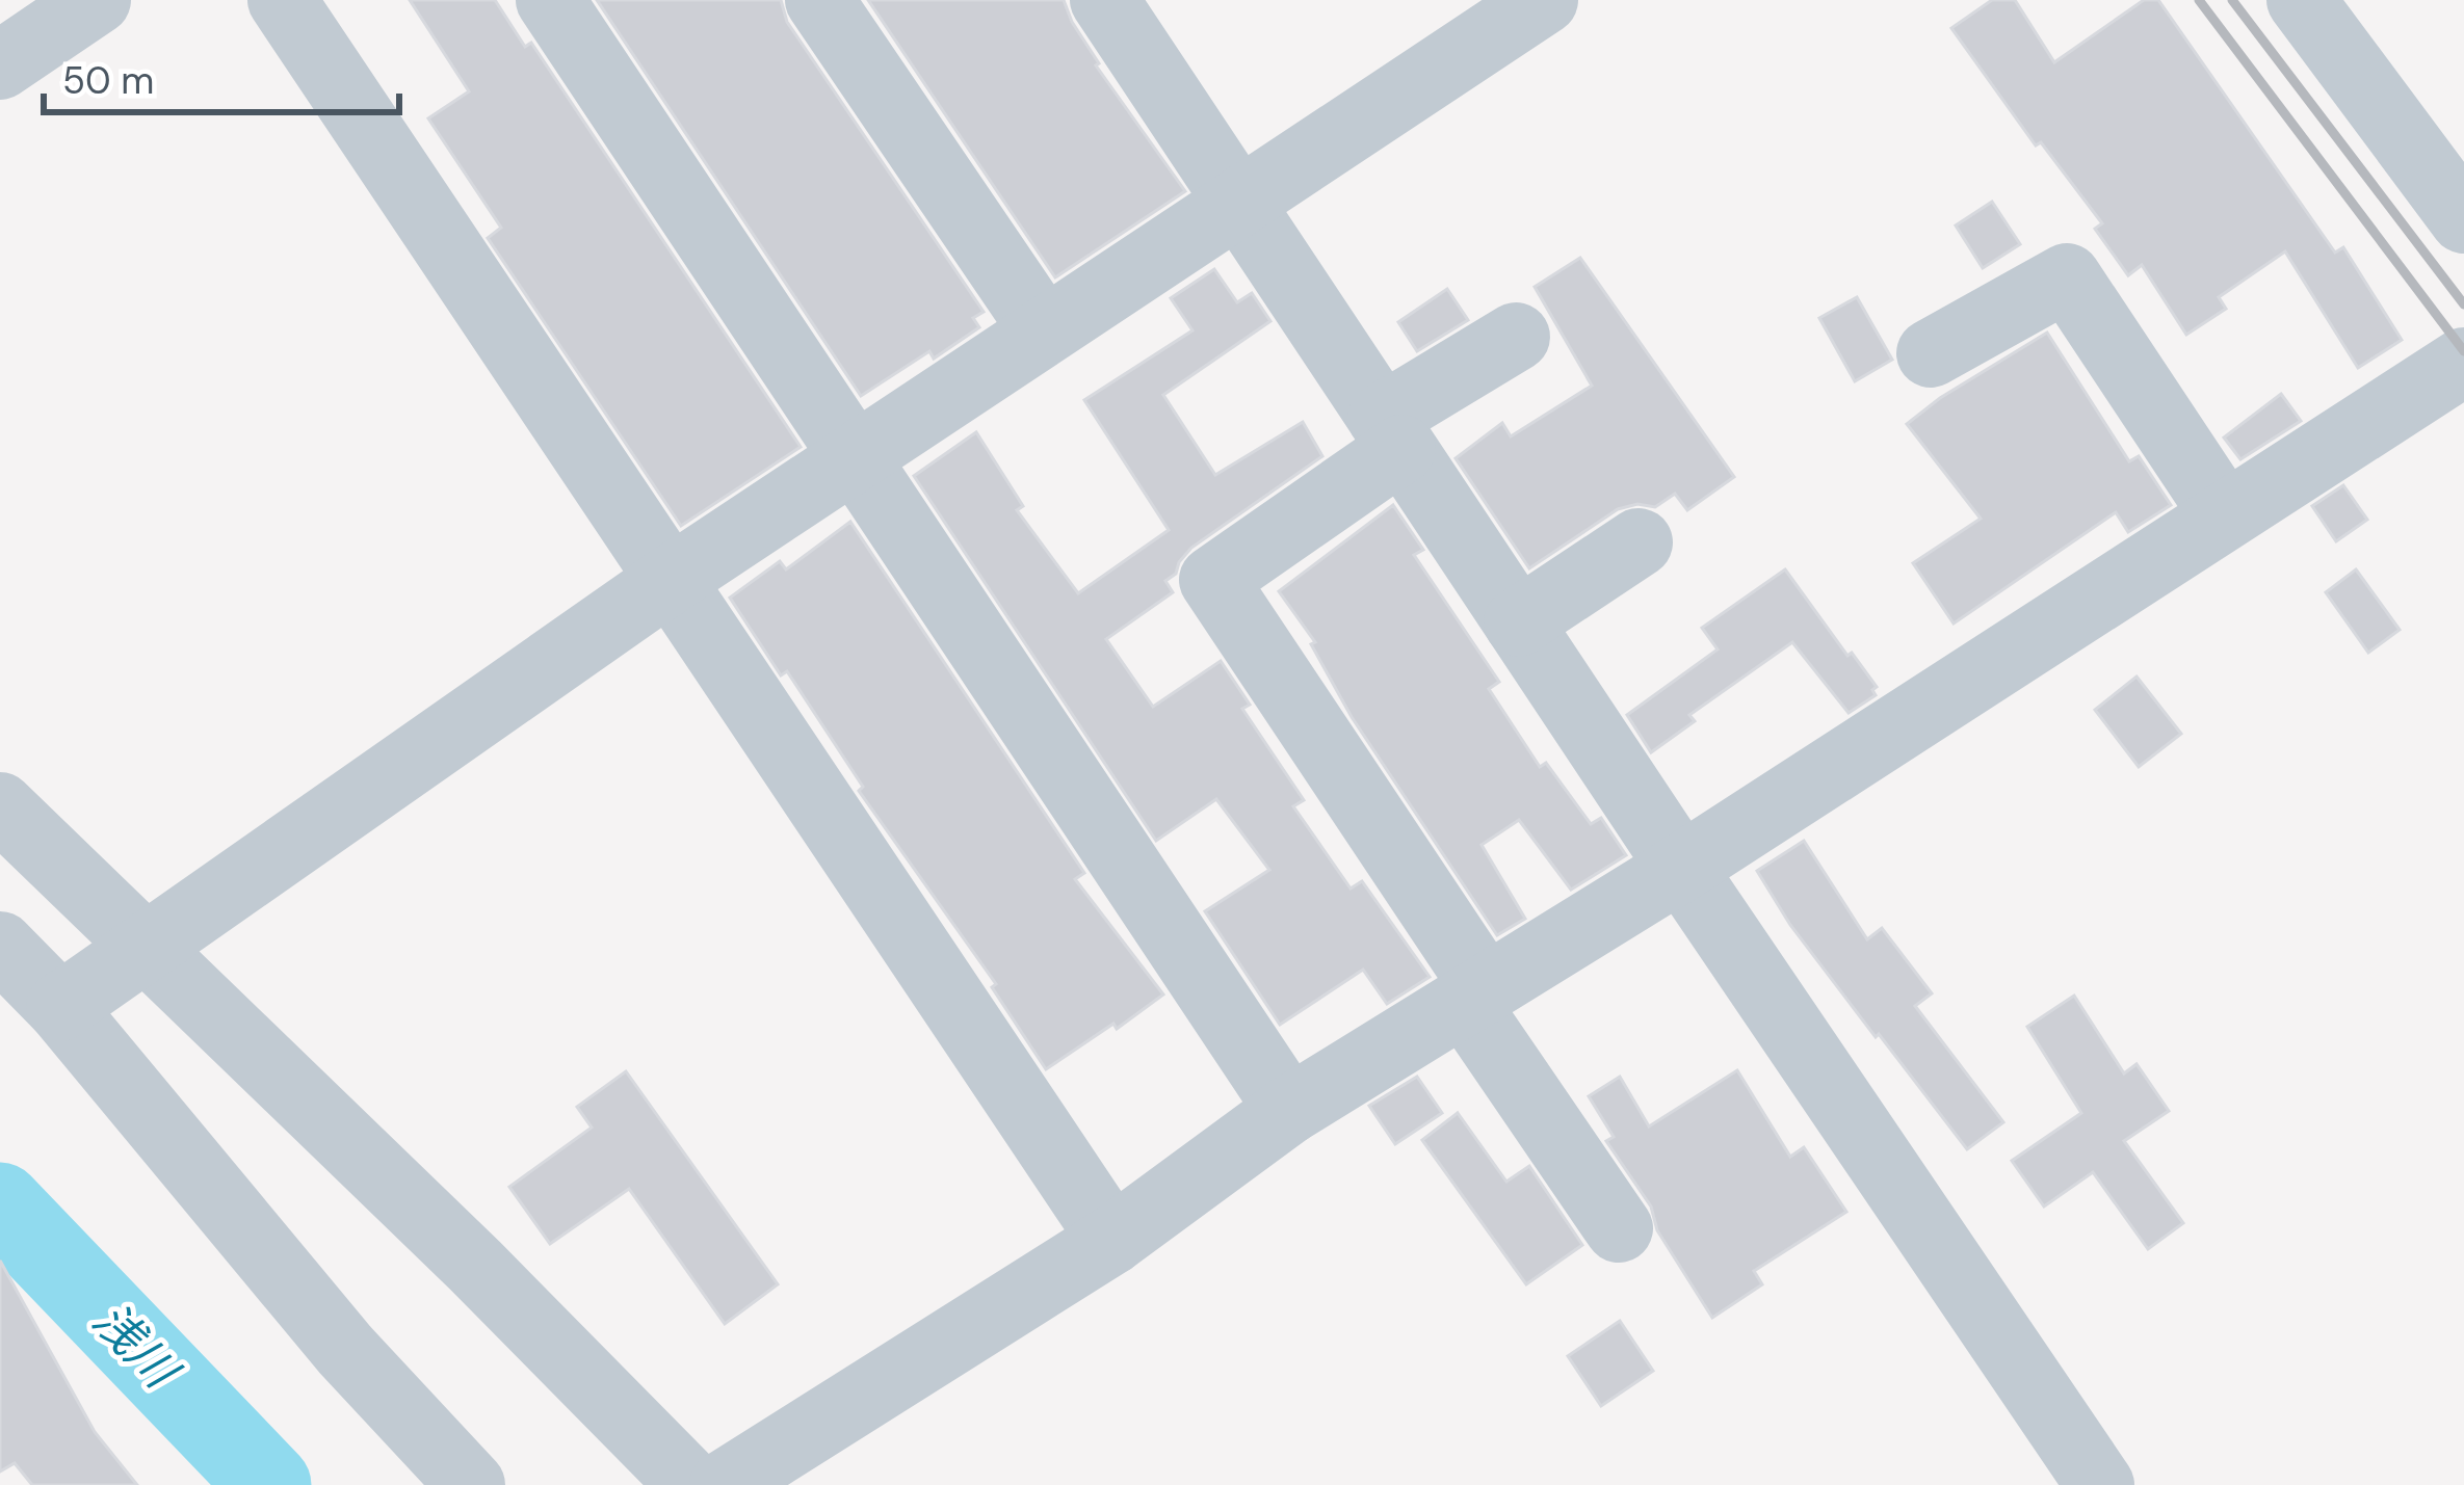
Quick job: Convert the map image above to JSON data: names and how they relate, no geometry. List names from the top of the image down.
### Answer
{
  "water": ["浅川"],
  "scale_bar": "50 m"
}
